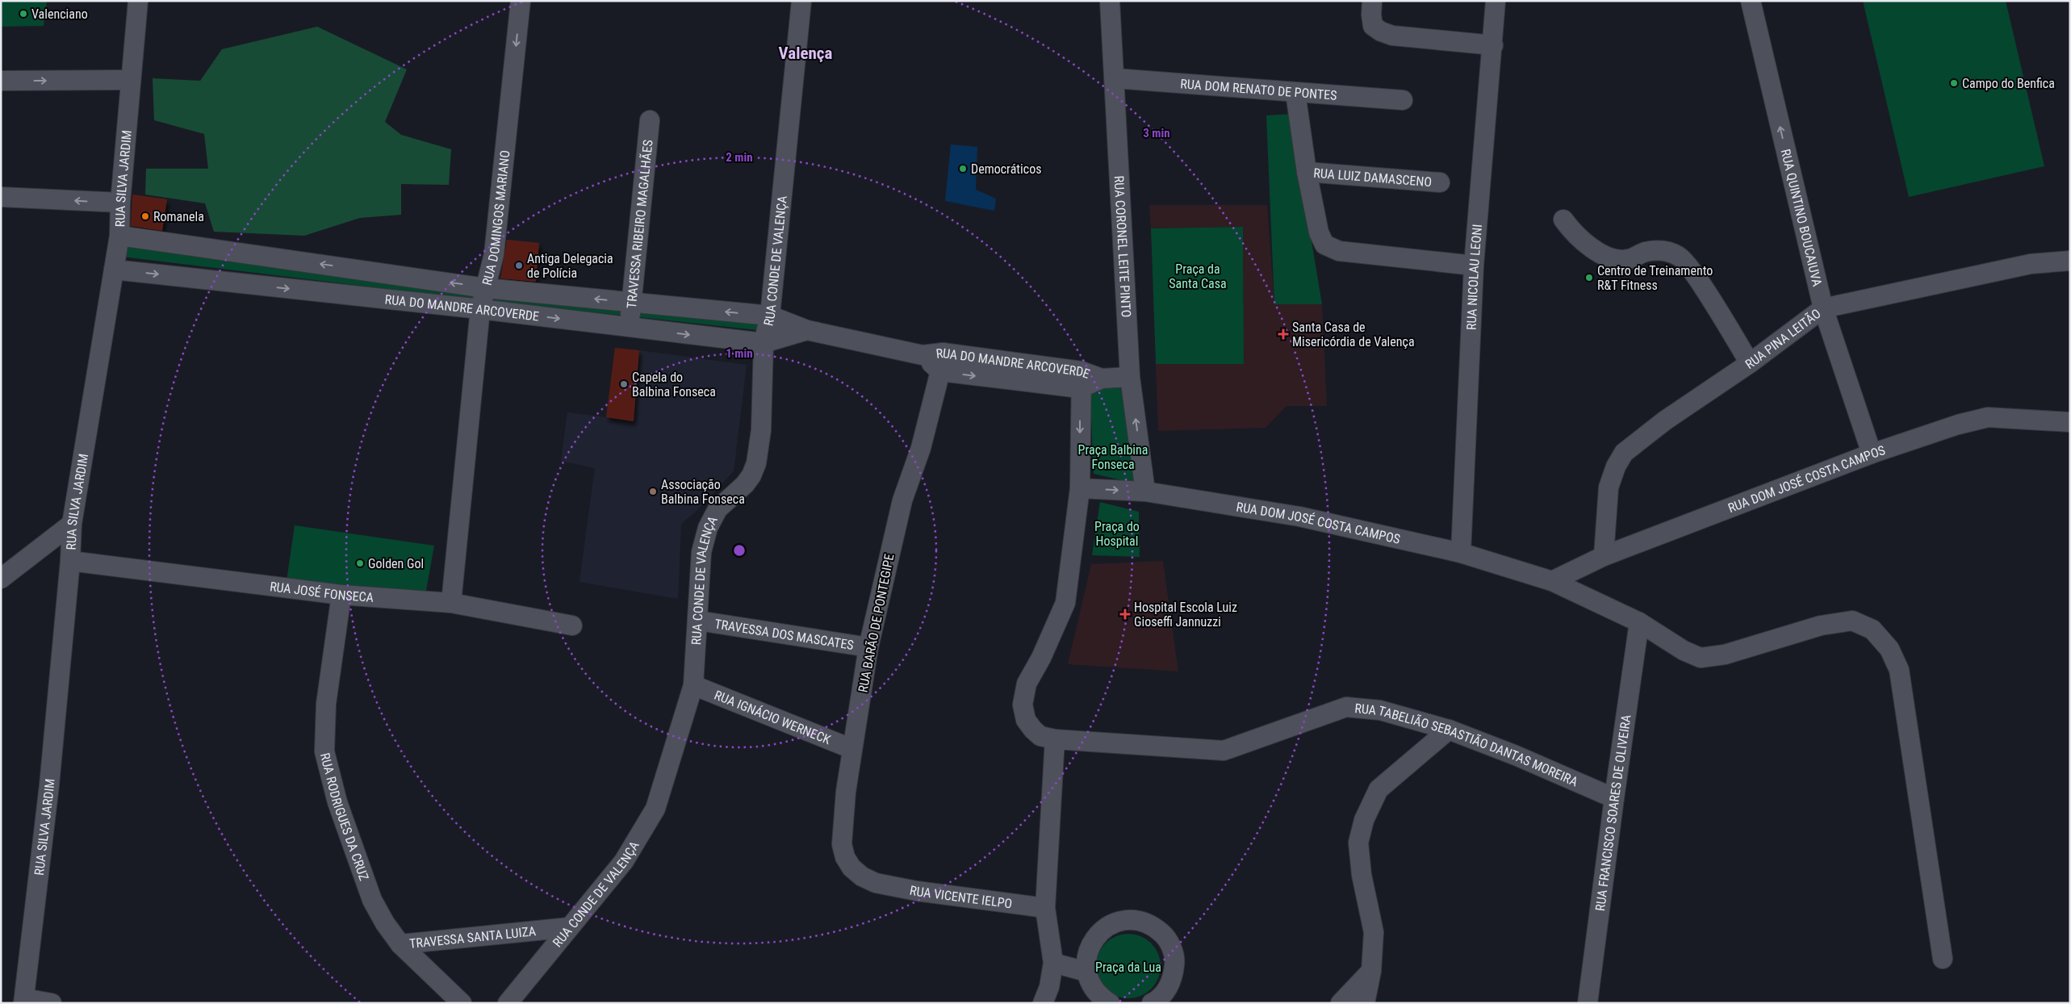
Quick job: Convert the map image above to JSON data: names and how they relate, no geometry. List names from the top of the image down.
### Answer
{
  "streets": {
    "street": [
      "RUA DOM RENATO DE PONTES",
      "RUA LUIZ DAMASCENO",
      "RUA SILVA JARDIM",
      "RUA QUINTINO BOUCAIUVA",
      "RUA DOMINGOS MARIANO",
      "TRAVESSA RIBEIRO MAGALHÃES",
      "RUA CORONEL LEITE PINTO",
      "RUA CONDE DE VALENÇA",
      "RUA NICOLAU LEONI",
      "RUA DO MANDRE ARCOVERDE",
      "RUA PINA LEITÃO",
      "RUA DOM JOSÉ COSTA CAMPOS",
      "RUA JOSÉ FONSECA",
      "RUA BARÃO DE PONTEGIPE",
      "TRAVESSA DOS MASCATES",
      "RUA IGNÁCIO WERNECK",
      "RUA TABELIÃO SEBASTIÃO DANTAS MOREIRA",
      "RUA FRANCISCO SOARES DE OLIVEIRA",
      "RUA RODRIGUES DA CRUZ",
      "RUA VICENTE IELPO",
      "TRAVESSA SANTA LUIZA"
    ]
  },
  "crossings": [
    ["RUA DOM RENATO DE PONTES", "RUA CORONEL LEITE PINTO"],
    ["RUA SILVA JARDIM", "RUA DO MANDRE ARCOVERDE"],
    ["RUA SILVA JARDIM", "RUA JOSÉ FONSECA"],
    ["RUA QUINTINO BOUCAIUVA", "RUA PINA LEITÃO"],
    ["RUA QUINTINO BOUCAIUVA", "RUA DOM JOSÉ COSTA CAMPOS"],
    ["RUA DOMINGOS MARIANO", "RUA DO MANDRE ARCOVERDE"],
    ["RUA DOMINGOS MARIANO", "RUA JOSÉ FONSECA"],
    ["TRAVESSA RIBEIRO MAGALHÃES", "RUA DO MANDRE ARCOVERDE"],
    ["RUA CORONEL LEITE PINTO", "RUA DO MANDRE ARCOVERDE"],
    ["RUA CORONEL LEITE PINTO", "RUA DOM JOSÉ COSTA CAMPOS"],
    ["RUA CONDE DE VALENÇA", "RUA DO MANDRE ARCOVERDE"],
    ["RUA CONDE DE VALENÇA", "TRAVESSA DOS MASCATES"],
    ["RUA CONDE DE VALENÇA", "RUA IGNÁCIO WERNECK"],
    ["RUA CONDE DE VALENÇA", "TRAVESSA SANTA LUIZA"],
    ["RUA NICOLAU LEONI", "RUA DOM JOSÉ COSTA CAMPOS"],
    ["RUA DO MANDRE ARCOVERDE", "RUA BARÃO DE PONTEGIPE"],
    ["RUA DO MANDRE ARCOVERDE", "RUA TABELIÃO SEBASTIÃO DANTAS MOREIRA"],
    ["RUA PINA LEITÃO", "RUA DOM JOSÉ COSTA CAMPOS"],
    ["RUA DOM JOSÉ COSTA CAMPOS", "RUA TABELIÃO SEBASTIÃO DANTAS MOREIRA"],
    ["RUA DOM JOSÉ COSTA CAMPOS", "RUA FRANCISCO SOARES DE OLIVEIRA"],
    ["RUA JOSÉ FONSECA", "RUA RODRIGUES DA CRUZ"],
    ["RUA BARÃO DE PONTEGIPE", "TRAVESSA DOS MASCATES"],
    ["RUA BARÃO DE PONTEGIPE", "RUA IGNÁCIO WERNECK"],
    ["RUA BARÃO DE PONTEGIPE", "RUA VICENTE IELPO"],
    ["RUA TABELIÃO SEBASTIÃO DANTAS MOREIRA", "RUA FRANCISCO SOARES DE OLIVEIRA"],
    ["RUA RODRIGUES DA CRUZ", "TRAVESSA SANTA LUIZA"]
  ],
  "one_way": ["RUA QUINTINO BOUCAIUVA", "RUA DOMINGOS MARIANO"],
  "districts": ["Valença"],
  "parks": [
    "Praça da Santa Casa",
    "Praça Balbina Fonseca",
    "Praça do Hospital",
    "Praça da Lua"
  ],
  "places": {
    "other": [
      "Valenciano",
      "Campo do Benfica",
      "Democráticos",
      "Romanela",
      "Antiga Delegacia de Polícia",
      "Centro de Treinamento R&T Fitness",
      "Capela do Balbina Fonseca",
      "Associação Balbina Fonseca",
      "Golden Gol"
    ],
    "health": ["Santa Casa de Misericórdia de Valença", "Hospital Escola Luiz Gioseffi Jannuzzi"]
  },
  "rings": ["3 min", "2 min", "1 min"]
}
